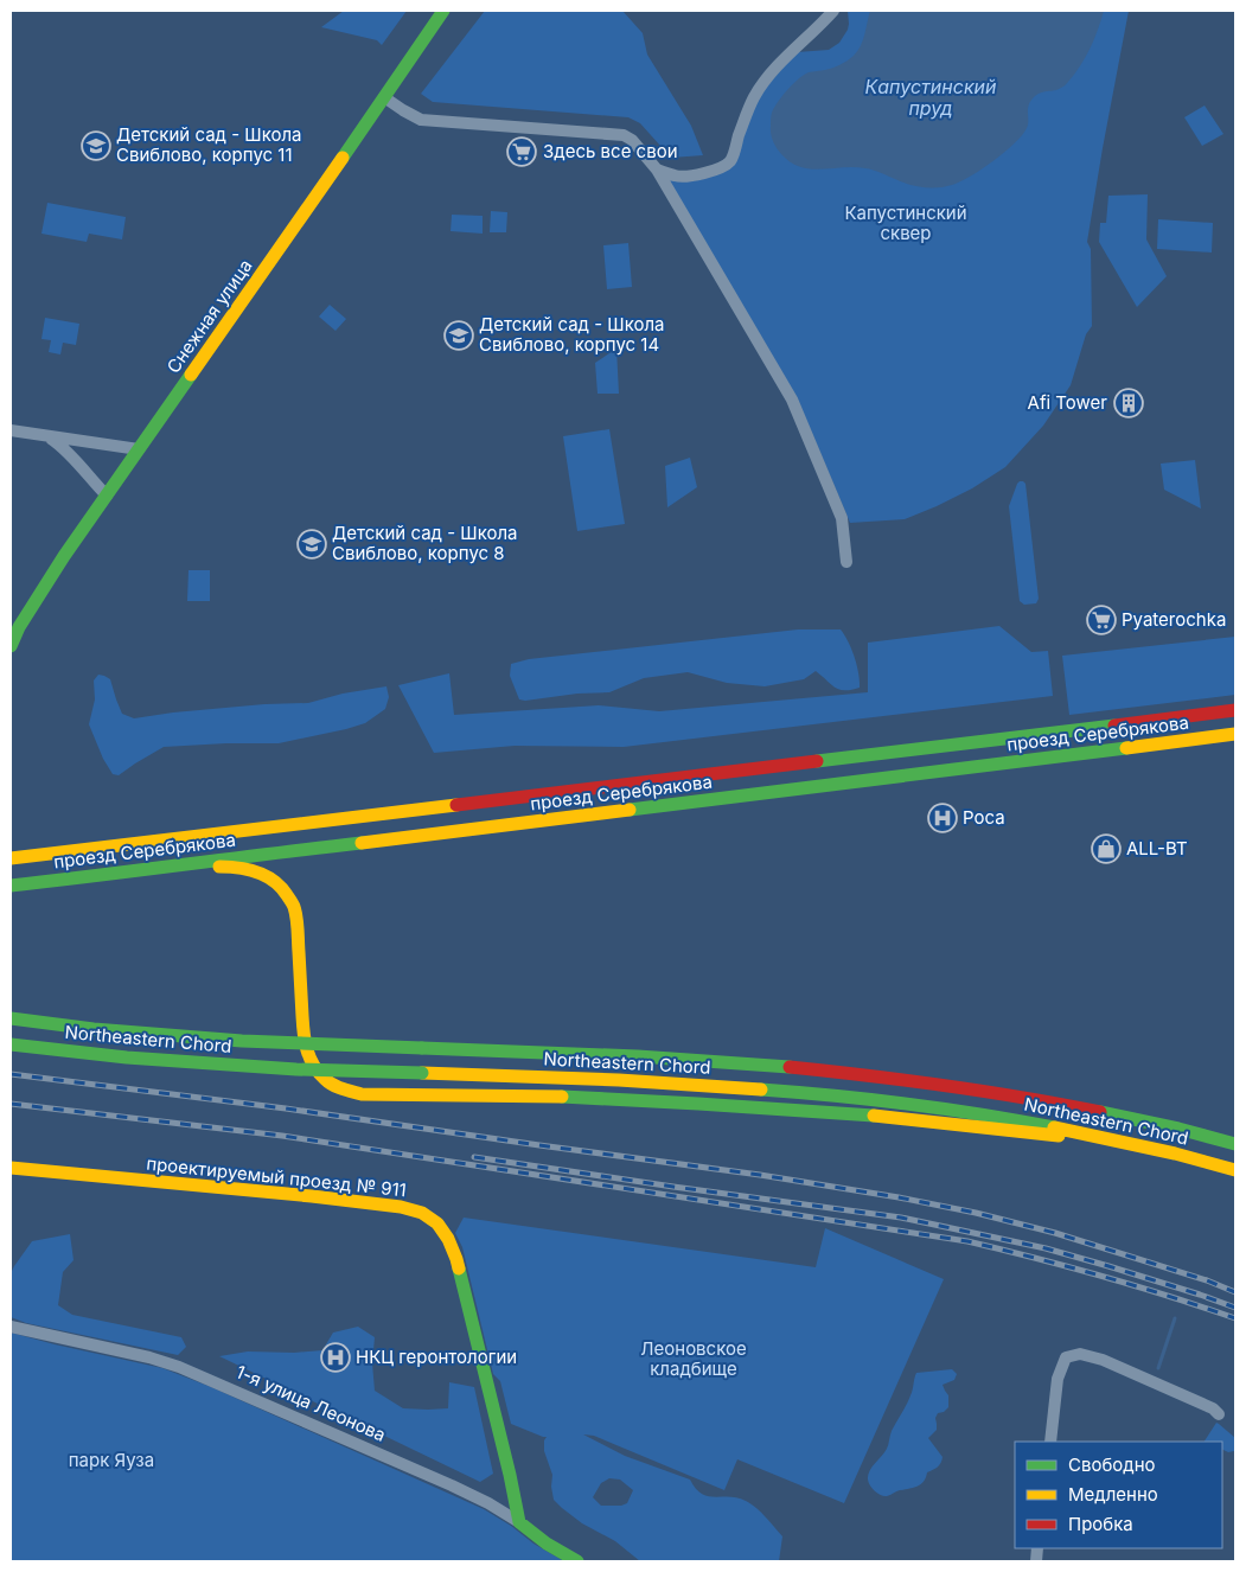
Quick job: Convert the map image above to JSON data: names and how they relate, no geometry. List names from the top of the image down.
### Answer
{
  "streets": {
    "main road": [
      "Снежная улица",
      "проезд Серебрякова",
      "Northeastern Chord",
      "проектируемый проезд № 911",
      "1-я улица Леонова"
    ]
  },
  "crossings": [
    ["проектируемый проезд № 911", "1-я улица Леонова"]
  ],
  "water": ["Капустинский пруд"],
  "parks": ["Капустинский сквер", "Леоновское кладбище", "парк Яуза"],
  "places": {
    "school or university": ["Детский сад - Школа Свиблово, корпус 11", "Детский сад - Школа Свиблово, корпус 14", "Детский сад - Школа Свиблово, корпус 8"],
    "supermarket": ["Здесь все свои", "Pyaterochka"],
    "building": ["Afi Tower"],
    "hospital": ["Роса", "НКЦ геронтологии"],
    "shop": ["ALL-BT"]
  },
  "legend": ["Свободно", "Медленно", "Пробка"]
}
